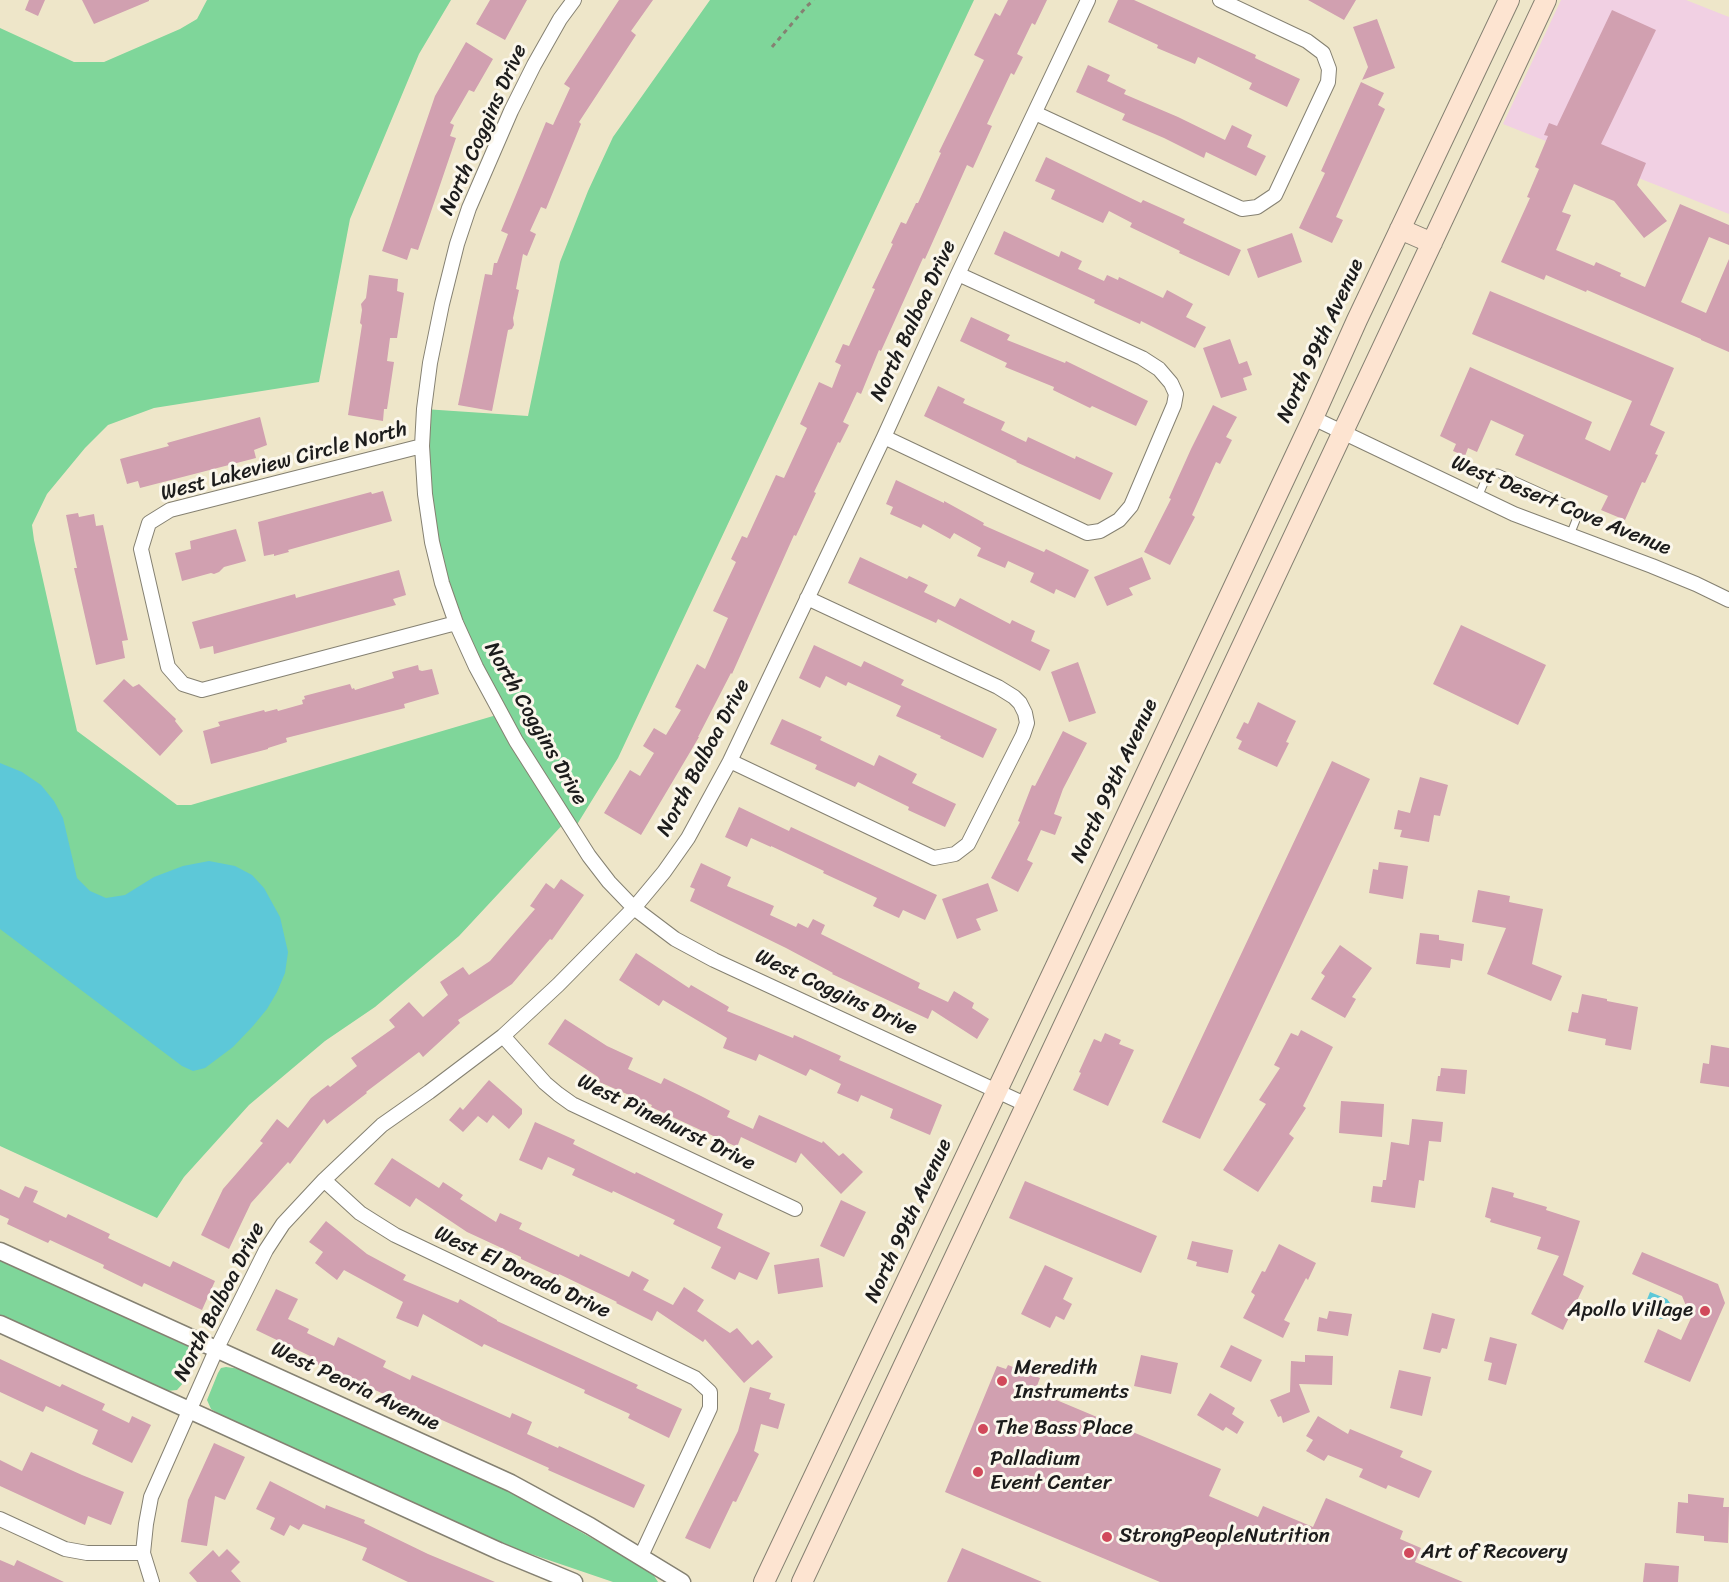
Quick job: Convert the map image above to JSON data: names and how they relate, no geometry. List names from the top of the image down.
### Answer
{
  "streets": {
    "main road": ["North 99th Avenue"],
    "street": [
      "North Coggins Drive",
      "North Balboa Drive",
      "West Lakeview Circle North",
      "West Desert Cove Avenue",
      "West Coggins Drive",
      "West Pinehurst Drive",
      "West El Dorado Drive",
      "West Peoria Avenue"
    ]
  },
  "crossings": [
    ["North Coggins Drive", "North Balboa Drive"],
    ["North Coggins Drive", "West Lakeview Circle North"],
    ["North Coggins Drive", "West Coggins Drive"],
    ["North Balboa Drive", "West Coggins Drive"],
    ["North Balboa Drive", "West Pinehurst Drive"],
    ["North Balboa Drive", "West El Dorado Drive"],
    ["North Balboa Drive", "West Peoria Avenue"],
    ["North 99th Avenue", "West Desert Cove Avenue"],
    ["North 99th Avenue", "West Coggins Drive"],
    ["West El Dorado Drive", "West Peoria Avenue"]
  ],
  "places": [
    "Apollo Village",
    "Meredith Instruments",
    "The Bass Place",
    "Palladium Event Center",
    "StrongPeopleNutrition",
    "Art of Recovery"
  ]
}
